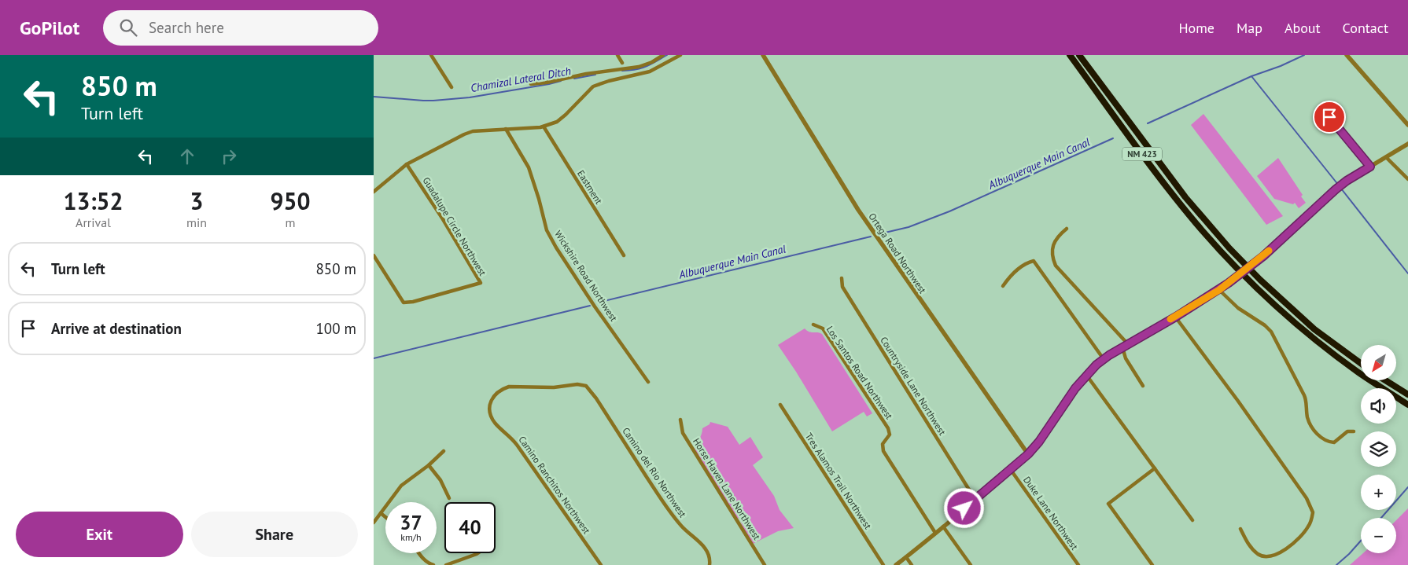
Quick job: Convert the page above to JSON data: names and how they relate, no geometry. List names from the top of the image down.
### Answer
{
  "streets": {
    "highway": ["NM 423"],
    "street": [
      "Eastment",
      "Guadalupe Circle Northwest",
      "Ortega Road Northwest",
      "Wickshire Road Northwest",
      "Los Santos Road Northwest",
      "Countryside Lane Northwest",
      "Camino del Rio Northwest",
      "Tres Alamos Trail Northwest",
      "Camino Ranchitos Northwest",
      "Horse Haven Lane Northwest",
      "Duke Lane Northwest"
    ]
  },
  "crossings": [
    ["Camino del Rio Northwest", "Camino Ranchitos Northwest"]
  ],
  "water": ["Chamizal Lateral Ditch", "Albuquerque Main Canal"],
  "north": "bottom left",
  "page": {
    "header": "GoPilot",
    "search": "Search here",
    "nav": [
      "Home",
      "Map",
      "About",
      "Contact"
    ],
    "turn": ["850 m", "Turn left"],
    "eta": [
      "13:52",
      "Arrival",
      "3",
      "min",
      "950",
      "m"
    ],
    "list": [
      {
        "name": "Turn left",
        "value": "850 m"
      },
      {
        "name": "Arrive at destination",
        "value": "100 m"
      }
    ],
    "map_buttons": ["+", "−"],
    "speed": "37 km/h",
    "limit": "40",
    "buttons": ["Exit", "Share"]
  }
}
